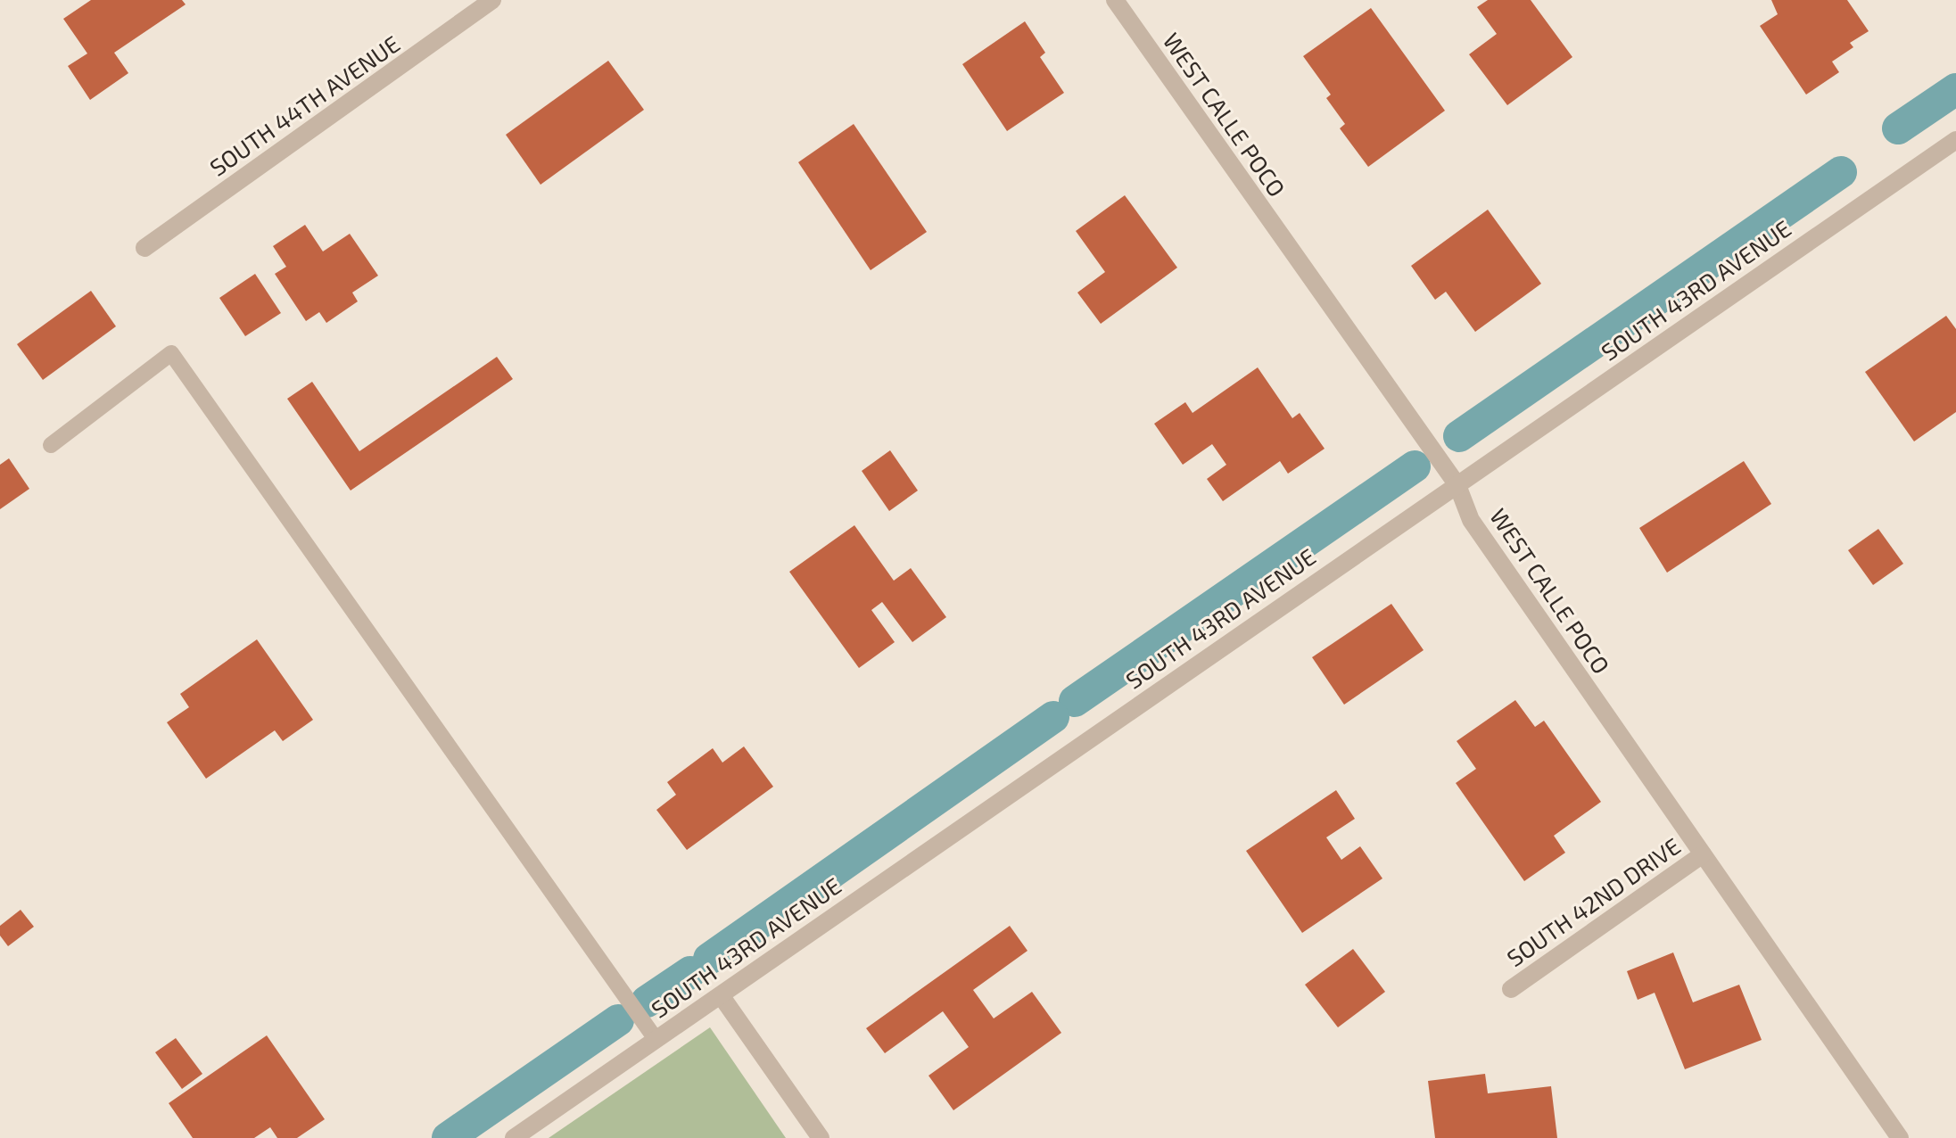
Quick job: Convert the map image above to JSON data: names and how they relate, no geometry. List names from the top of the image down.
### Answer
{
  "streets": {
    "street": [
      "SOUTH 44TH AVENUE",
      "WEST CALLE POCO",
      "SOUTH 43RD AVENUE",
      "SOUTH 42ND DRIVE"
    ]
  },
  "crossings": [
    ["WEST CALLE POCO", "SOUTH 43RD AVENUE"],
    ["WEST CALLE POCO", "SOUTH 42ND DRIVE"]
  ]
}
